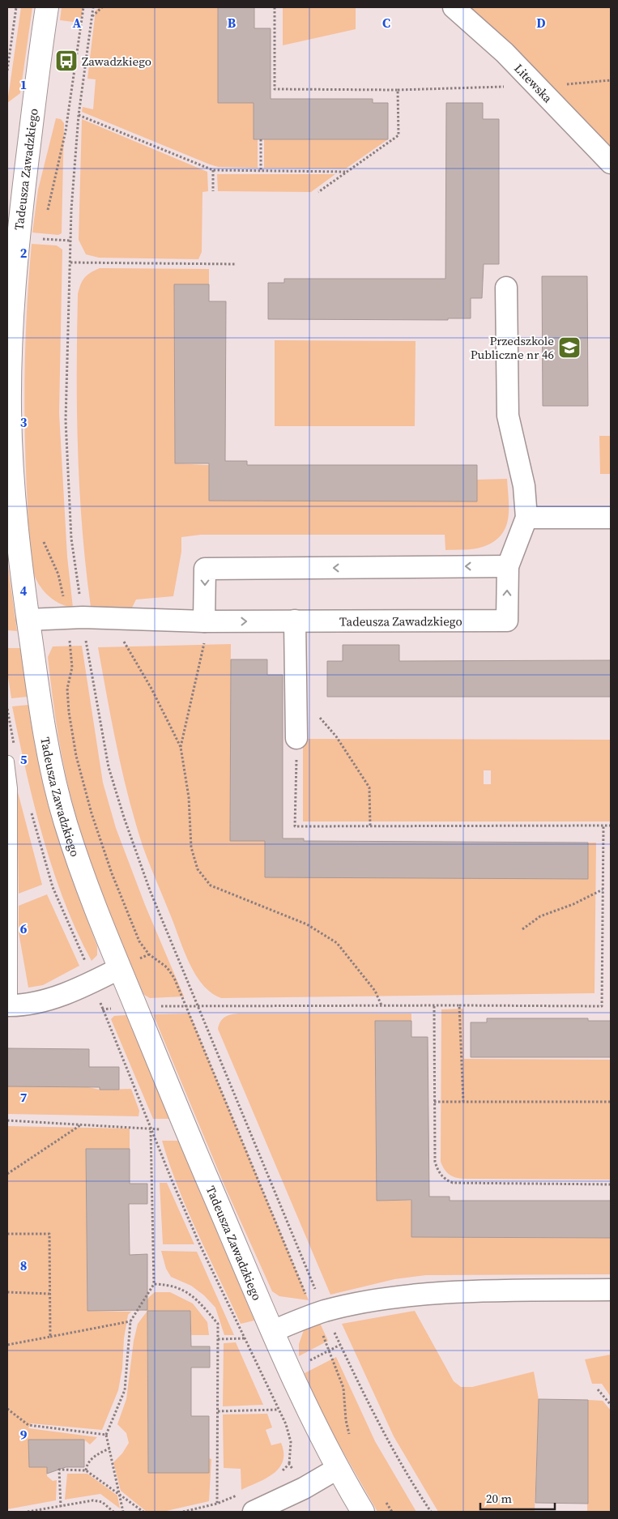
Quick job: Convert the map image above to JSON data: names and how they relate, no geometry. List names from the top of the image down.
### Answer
{
  "streets": {
    "street": ["Litewska", "Tadeusza Zawadzkiego"]
  },
  "places": {
    "bus stop": ["Zawadzkiego"],
    "school or university": ["Przedszkole Publiczne nr 46"]
  },
  "scale_bar": "20 m",
  "grid": {
    "columns": [
      "A",
      "B",
      "C",
      "D"
    ],
    "rows": [
      "1",
      "2",
      "3",
      "4",
      "5",
      "6",
      "7",
      "8",
      "9"
    ]
  }
}
